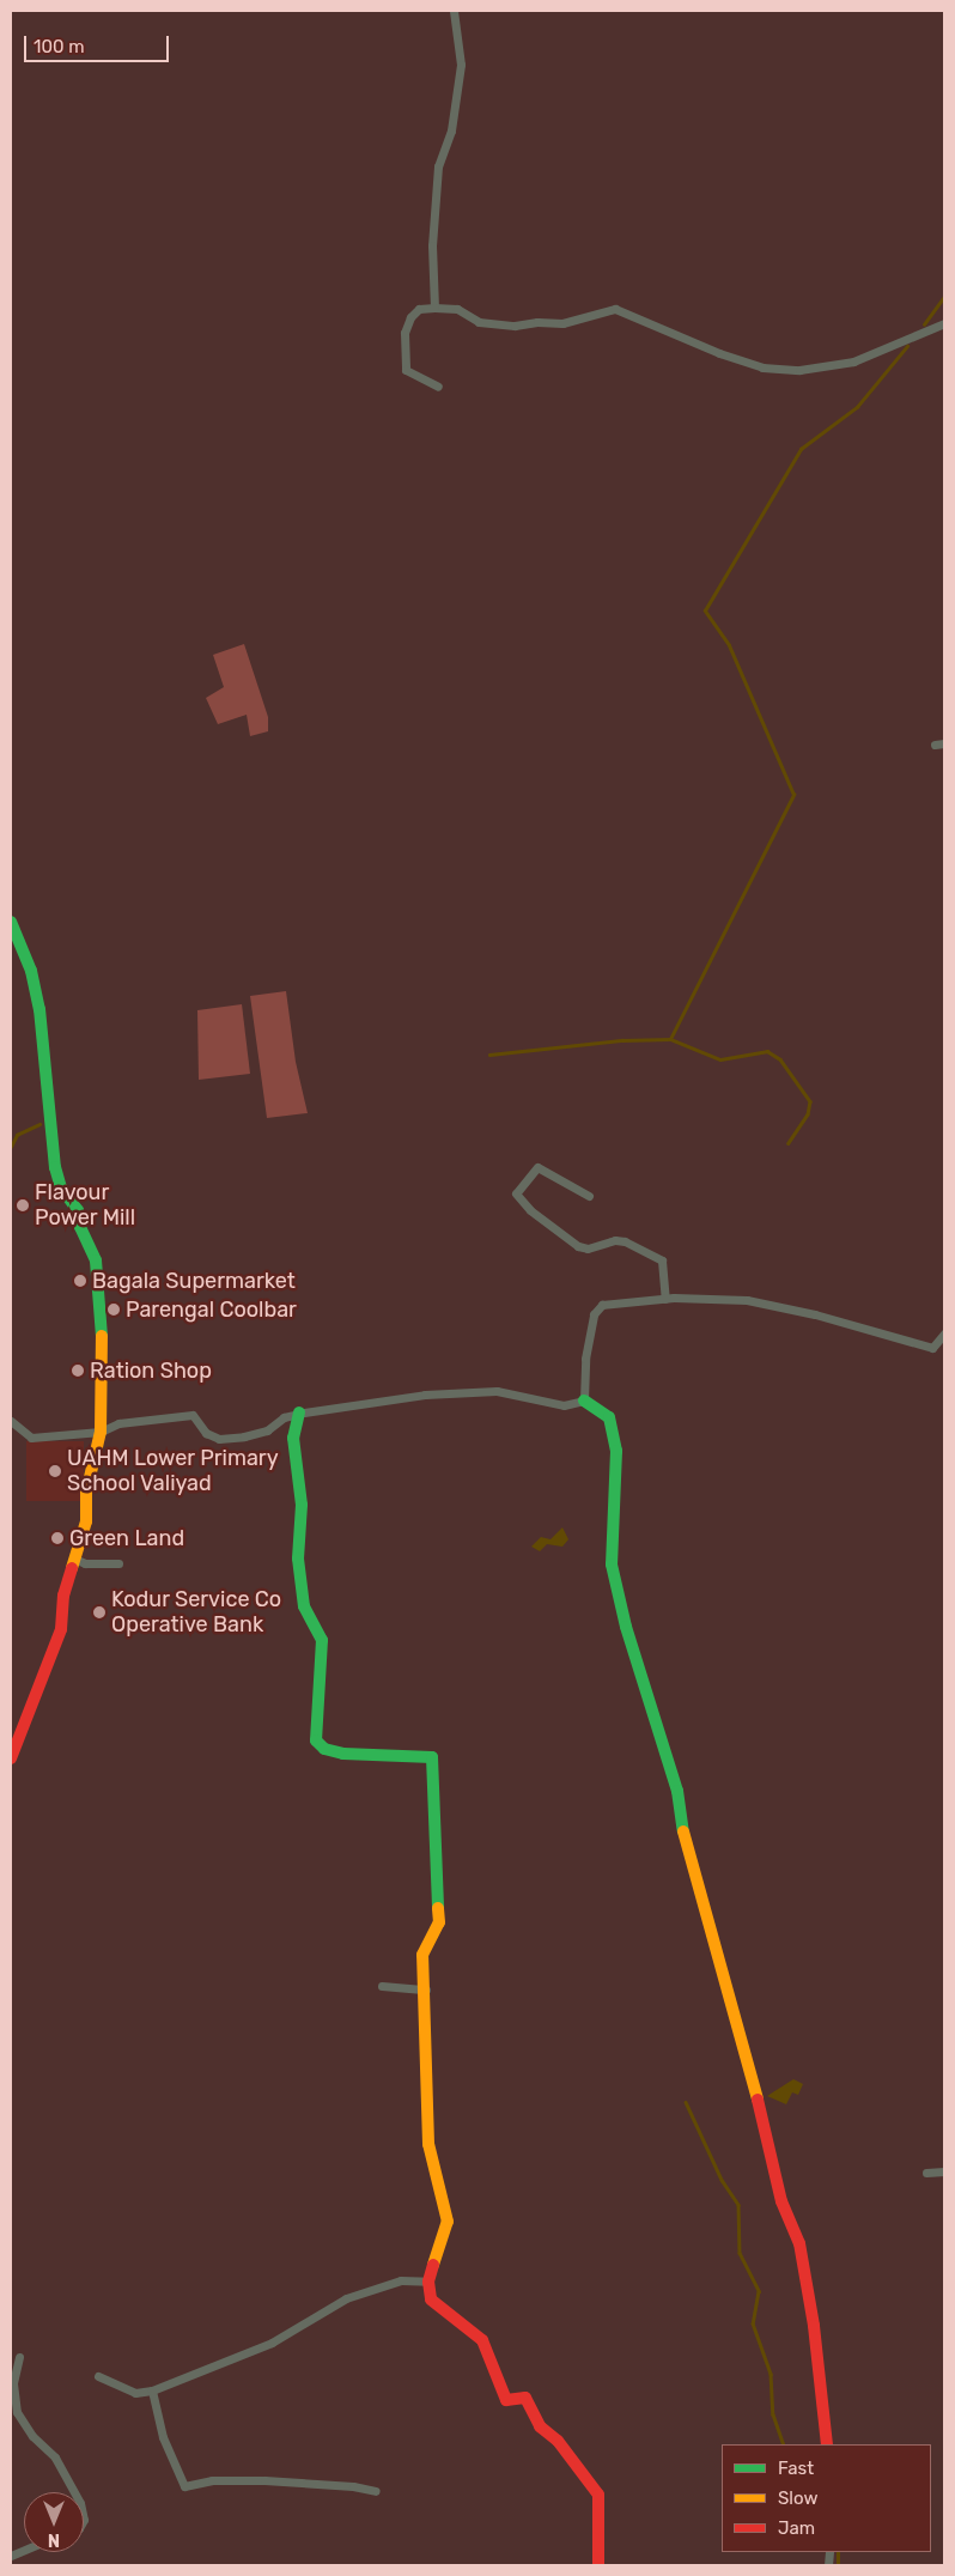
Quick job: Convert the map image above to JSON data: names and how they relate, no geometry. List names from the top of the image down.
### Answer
{
  "places": [
    "Flavour Power Mill",
    "Bagala Supermarket",
    "Parengal Coolbar",
    "Ration Shop",
    "UAHM Lower Primary School Valiyad",
    "Green Land",
    "Kodur Service Co Operative Bank"
  ],
  "legend": ["Fast", "Slow", "Jam"],
  "scale_bar": "100 m",
  "north": "bottom"
}
